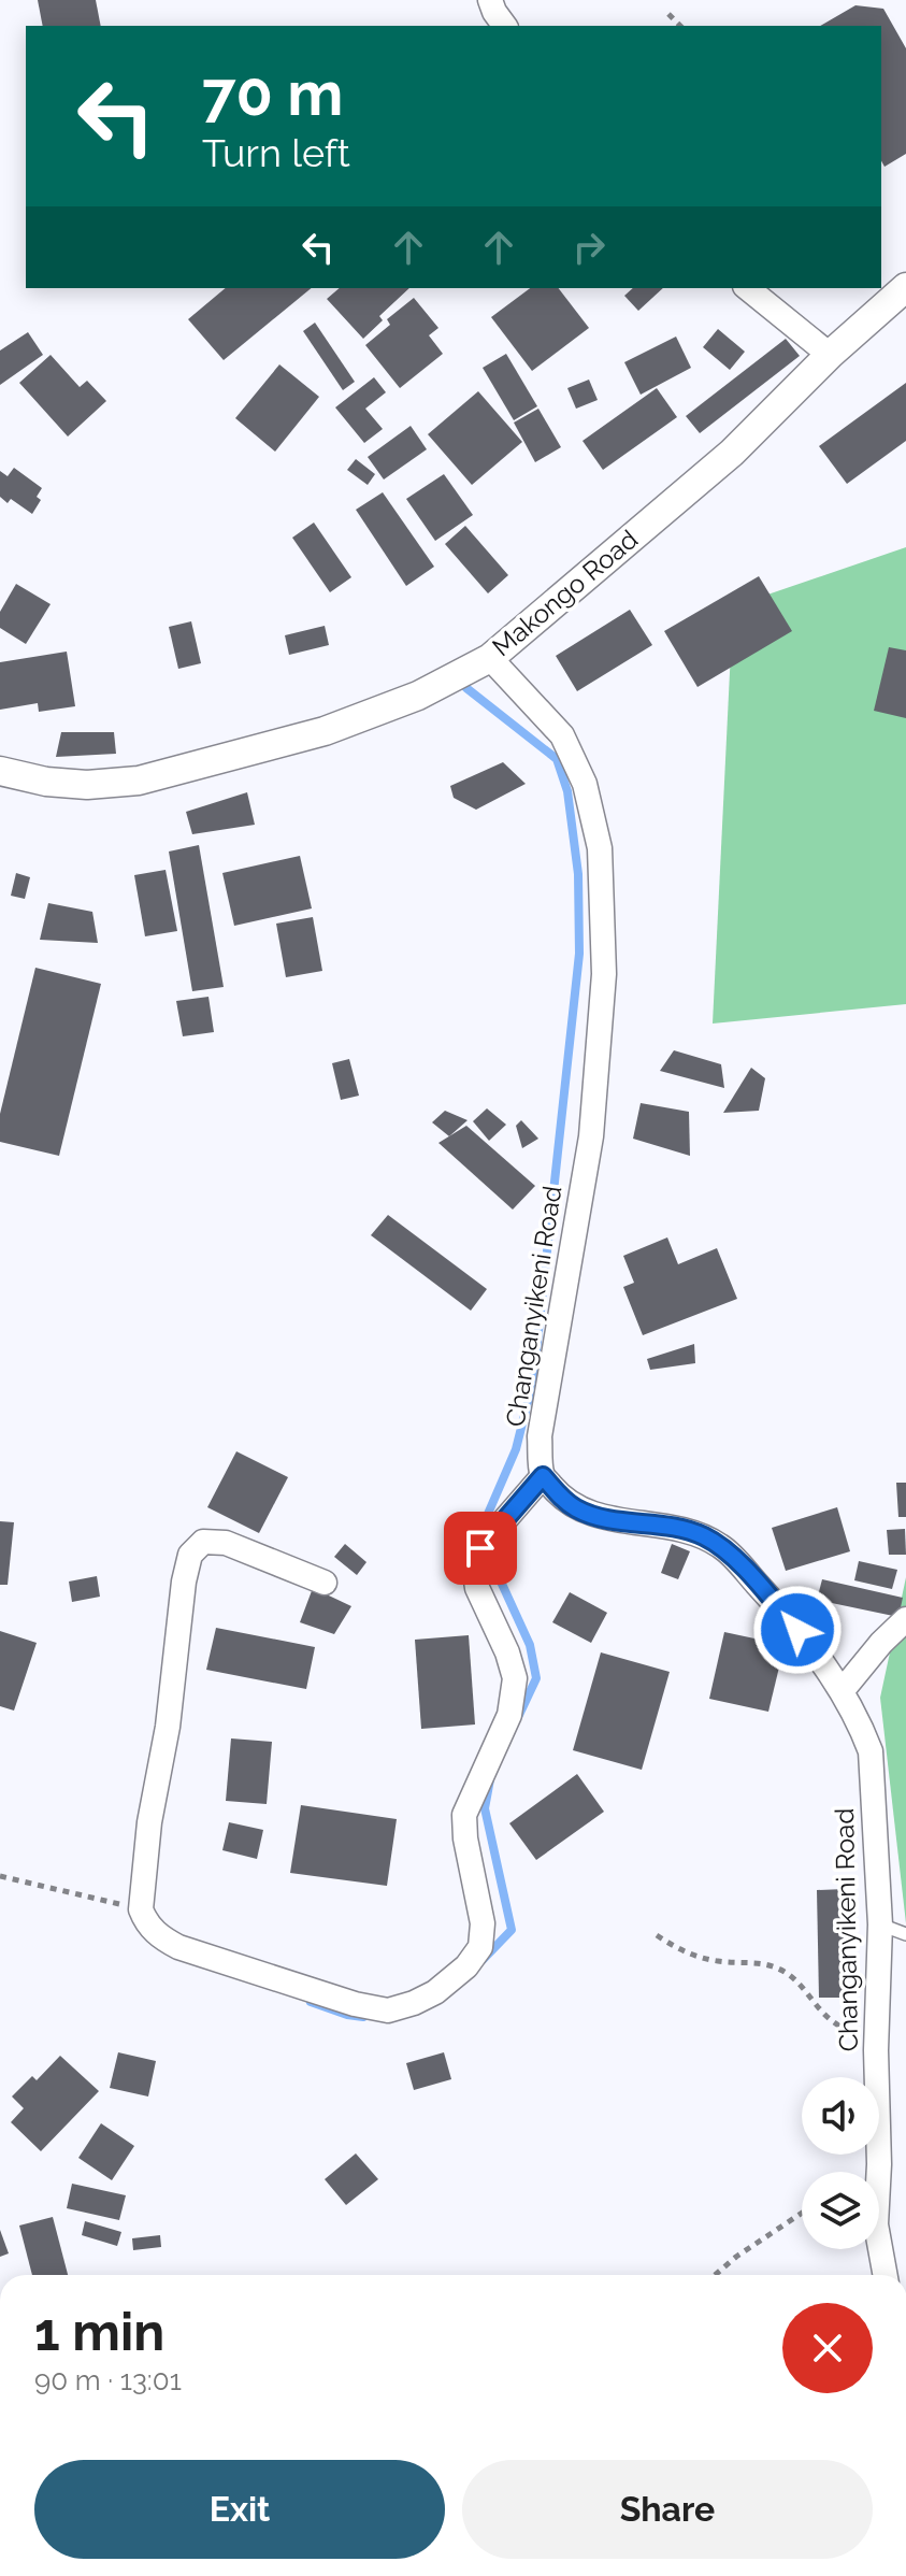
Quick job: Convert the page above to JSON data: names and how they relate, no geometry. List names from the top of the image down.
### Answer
{
  "streets": {
    "street": ["Makongo Road", "Changanyikeni Road"]
  },
  "crossings": [
    ["Makongo Road", "Changanyikeni Road"]
  ],
  "page": {
    "turn": ["70 m", "Turn left"],
    "heading": ["1 min", "90 m · 13:01"],
    "buttons": ["Exit", "Share"]
  }
}
